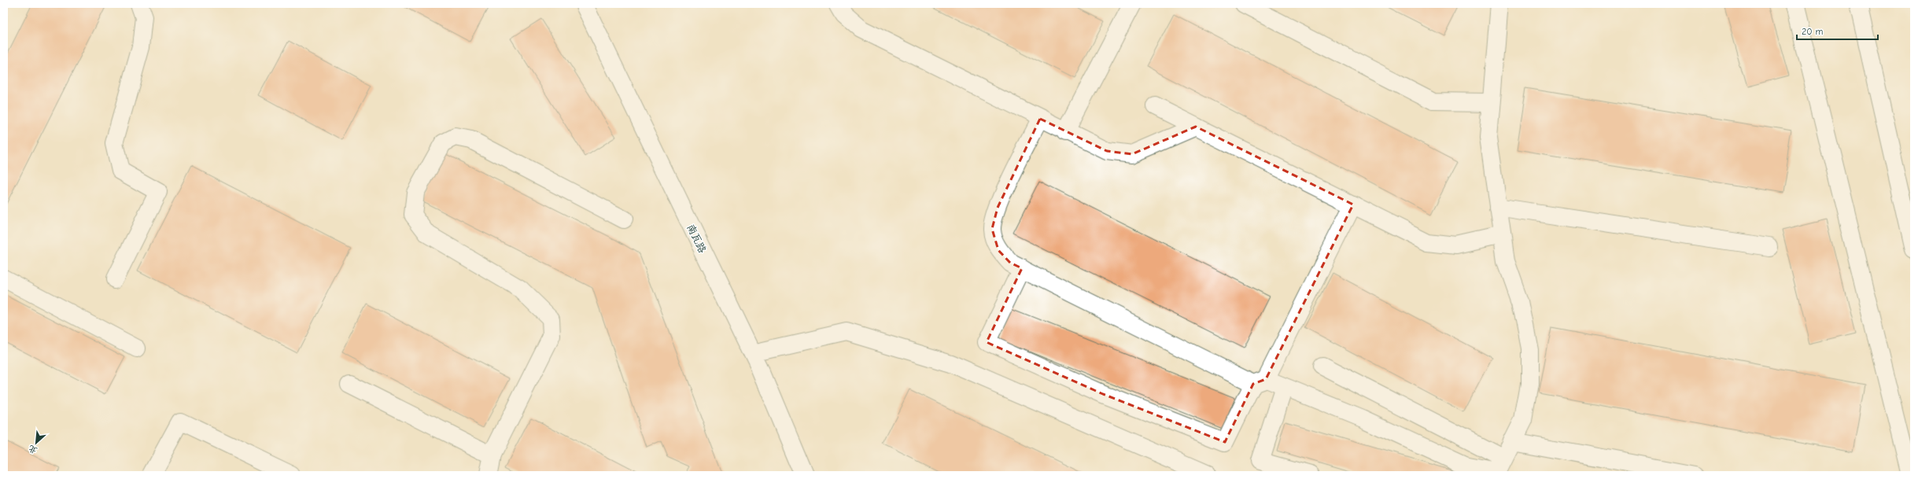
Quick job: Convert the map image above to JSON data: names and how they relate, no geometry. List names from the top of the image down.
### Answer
{
  "streets": {
    "street": ["南瓦路"]
  },
  "scale_bar": "20 m",
  "north": "bottom left"
}
